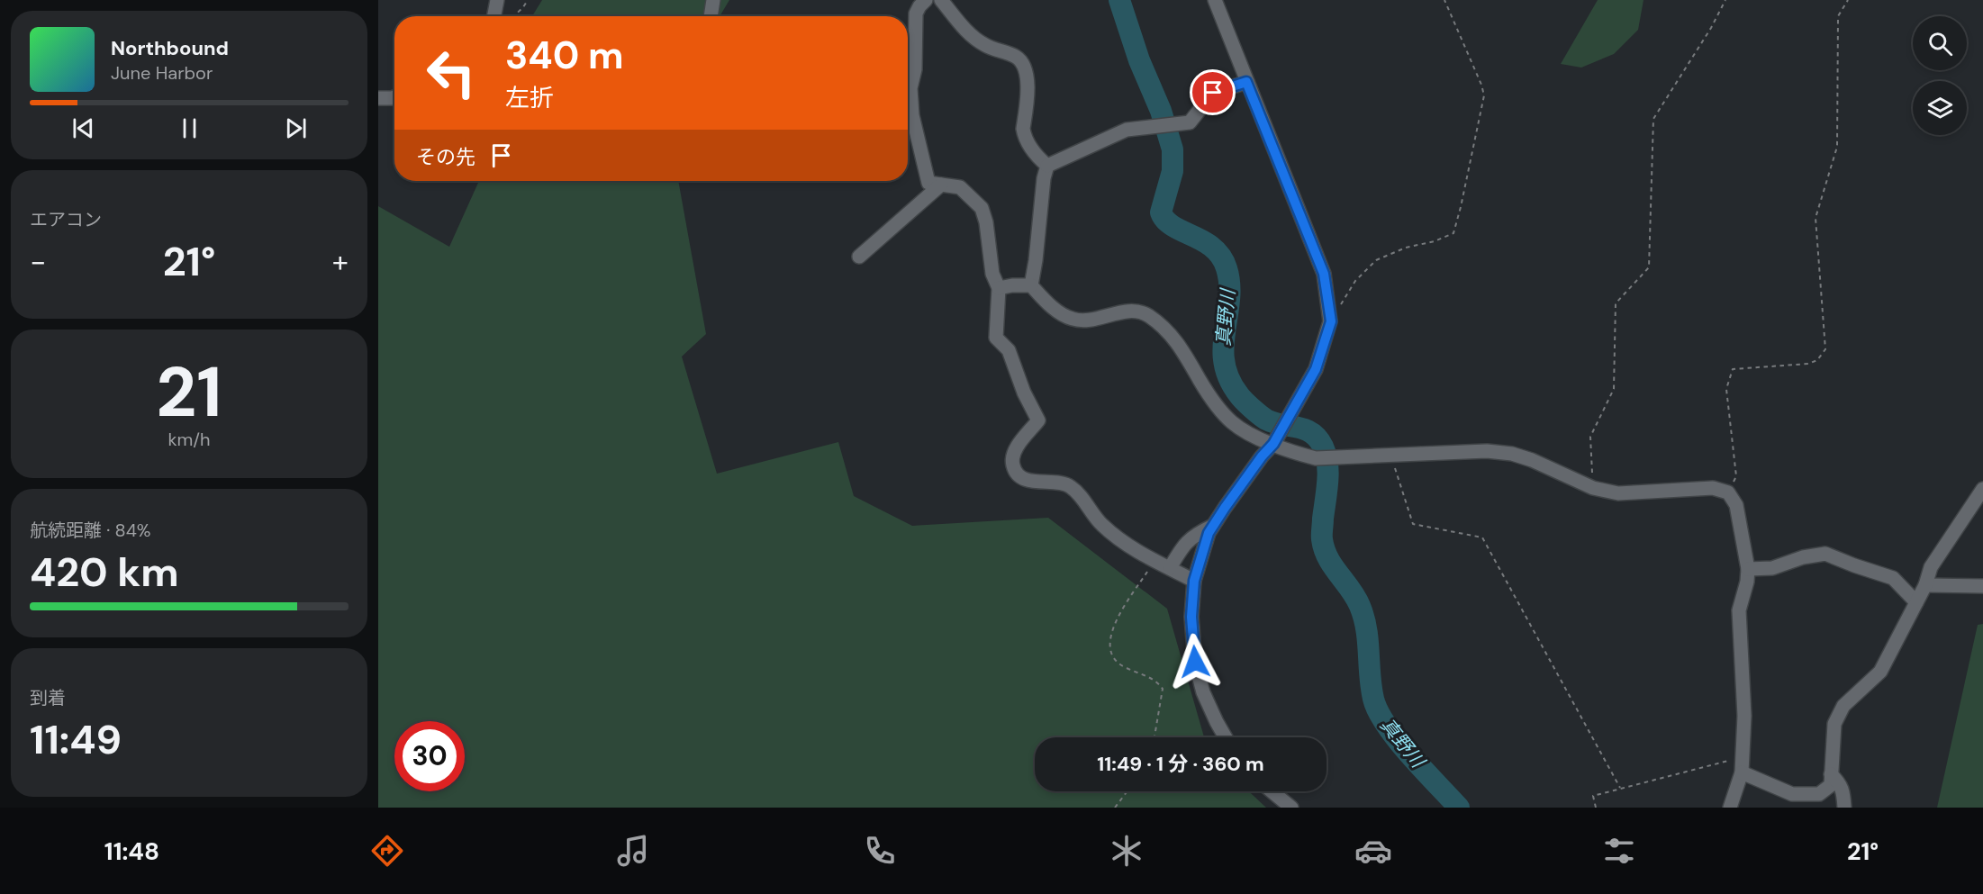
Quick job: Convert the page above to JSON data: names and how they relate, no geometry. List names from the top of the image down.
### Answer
{
  "water": ["真野川"],
  "page": {
    "turn": ["340 m", "左折"],
    "song": ["Northbound", "June Harbor"],
    "then": "その先",
    "tile": [
      "エアコン",
      ["21", "km/h"],
      ["航続距離 · 84%", "420 km"],
      ["到着", "11:49"]
    ],
    "heat": ["−", "21°", "+"],
    "limit": "30",
    "trip": "11:49 · 1 分 · 360 m",
    "tabs": ["11:48", "21°"]
  }
}
